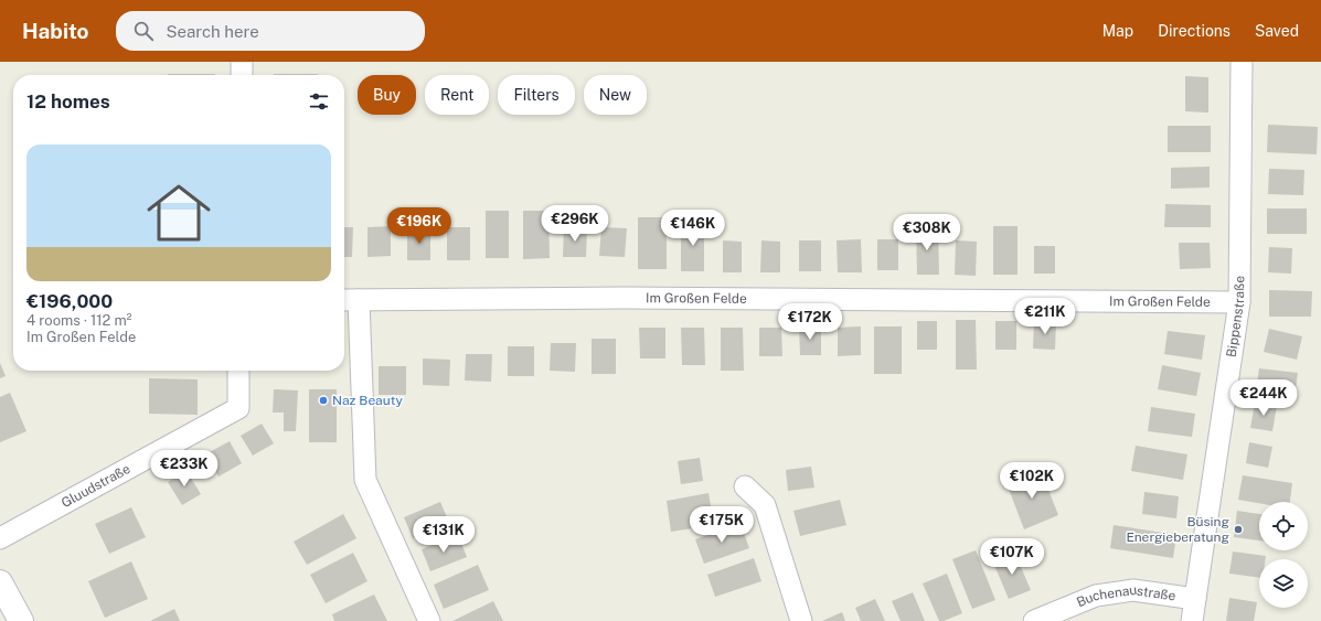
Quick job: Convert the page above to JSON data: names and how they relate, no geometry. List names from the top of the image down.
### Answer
{
  "streets": {
    "street": [
      "Im Großen Felde",
      "Bippenstraße",
      "Gluudstraße",
      "Buchenaustraße"
    ]
  },
  "crossings": [
    ["Im Großen Felde", "Bippenstraße"],
    ["Bippenstraße", "Buchenaustraße"]
  ],
  "places": ["Naz Beauty", "Büsing Energieberatung"],
  "page": {
    "header": "Habito",
    "search": "Search here",
    "nav": ["Map", "Directions", "Saved"],
    "chip": [
      "Buy",
      "Rent",
      "Filters",
      "New"
    ],
    "heading": "12 homes",
    "list": [
      {
        "name": "€196,000",
        "note": "4 rooms · 112 m² · Im Großen Felde"
      }
    ],
    "price": [
      "€296K",
      "€196K",
      "€146K",
      "€308K",
      "€211K",
      "€172K",
      "€244K",
      "€233K",
      "€102K",
      "€175K",
      "€131K",
      "€107K"
    ]
  }
}
